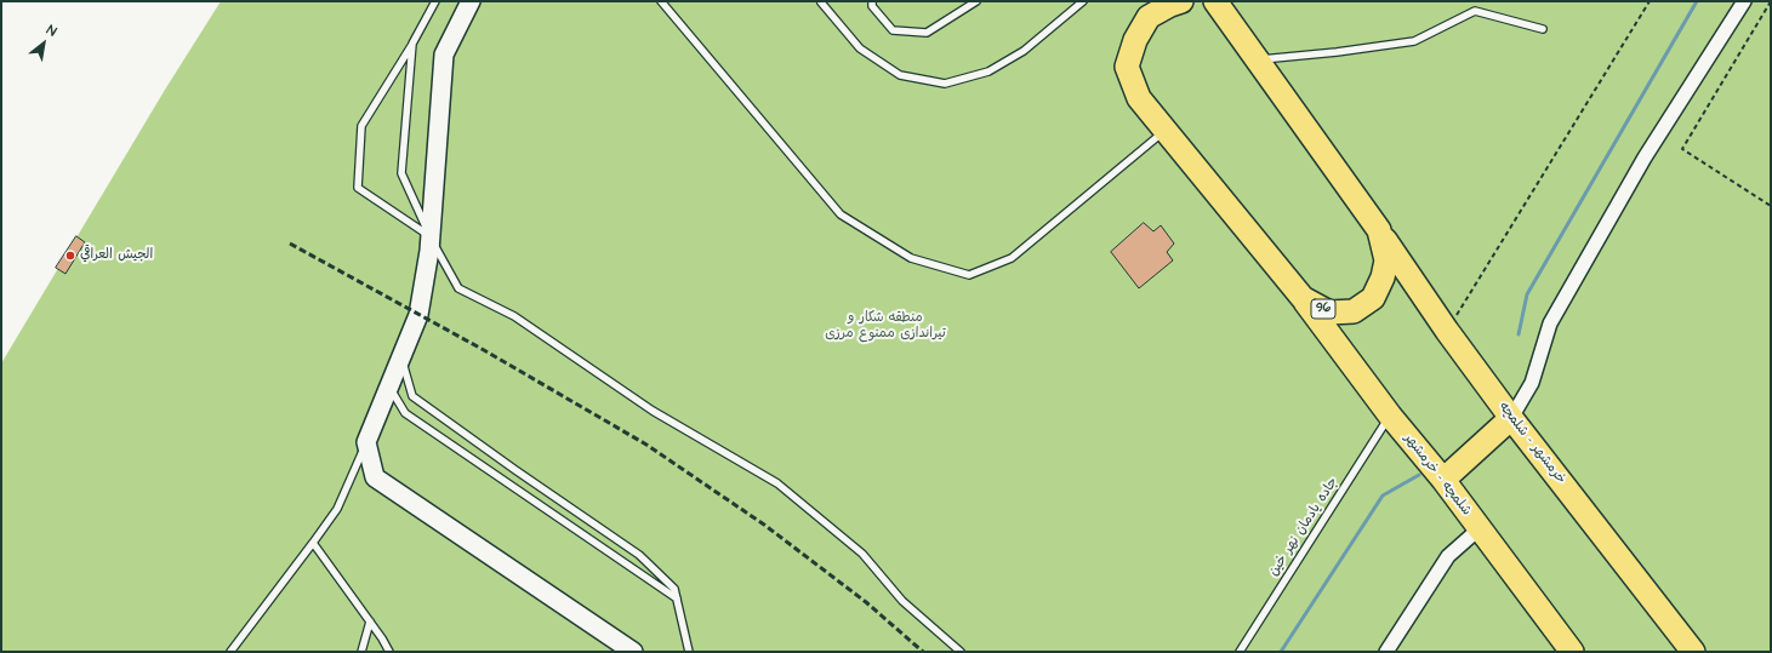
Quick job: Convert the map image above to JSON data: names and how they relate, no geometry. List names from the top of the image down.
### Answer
{
  "streets": {
    "highway": ["96", "خرمشهر - شلمچه", "شلمچه - خرمشهر"],
    "lane": ["جاده یادمان نهر خین"]
  },
  "crossings": [
    ["96", "خرمشهر - شلمچه"],
    ["96", "شلمچه - خرمشهر"],
    ["شلمچه - خرمشهر", "جاده یادمان نهر خین"]
  ],
  "parks": ["منطقه شکار و تیراندازی ممنوع مرزی"],
  "places": ["الجيش العراقي"],
  "north": "top right"
}
